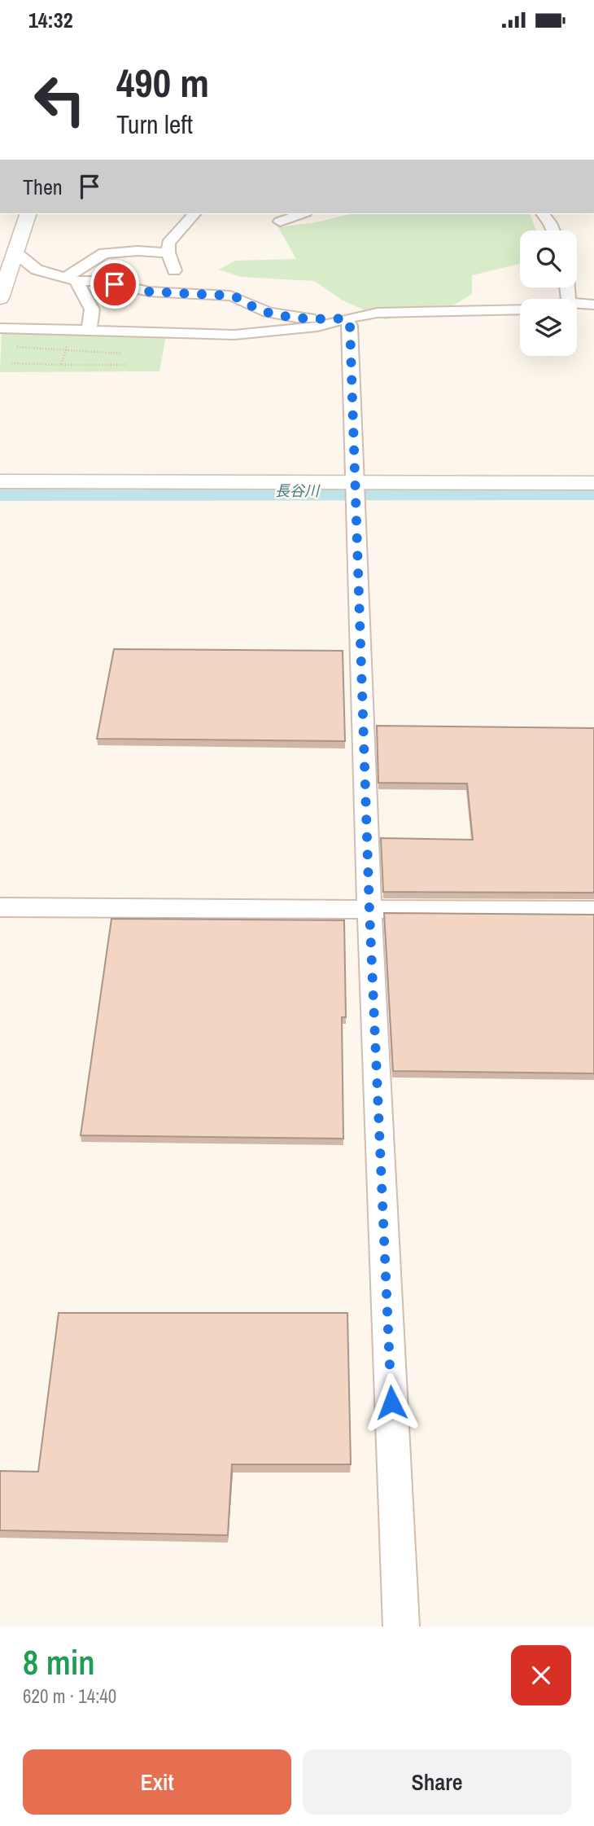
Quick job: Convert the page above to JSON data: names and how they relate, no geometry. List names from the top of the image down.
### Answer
{
  "water": ["長谷川"],
  "page": {
    "status": "14:32",
    "turn": ["490 m", "Turn left"],
    "then": "Then",
    "heading": ["8 min", "620 m · 14:40"],
    "buttons": ["Exit", "Share"]
  }
}
